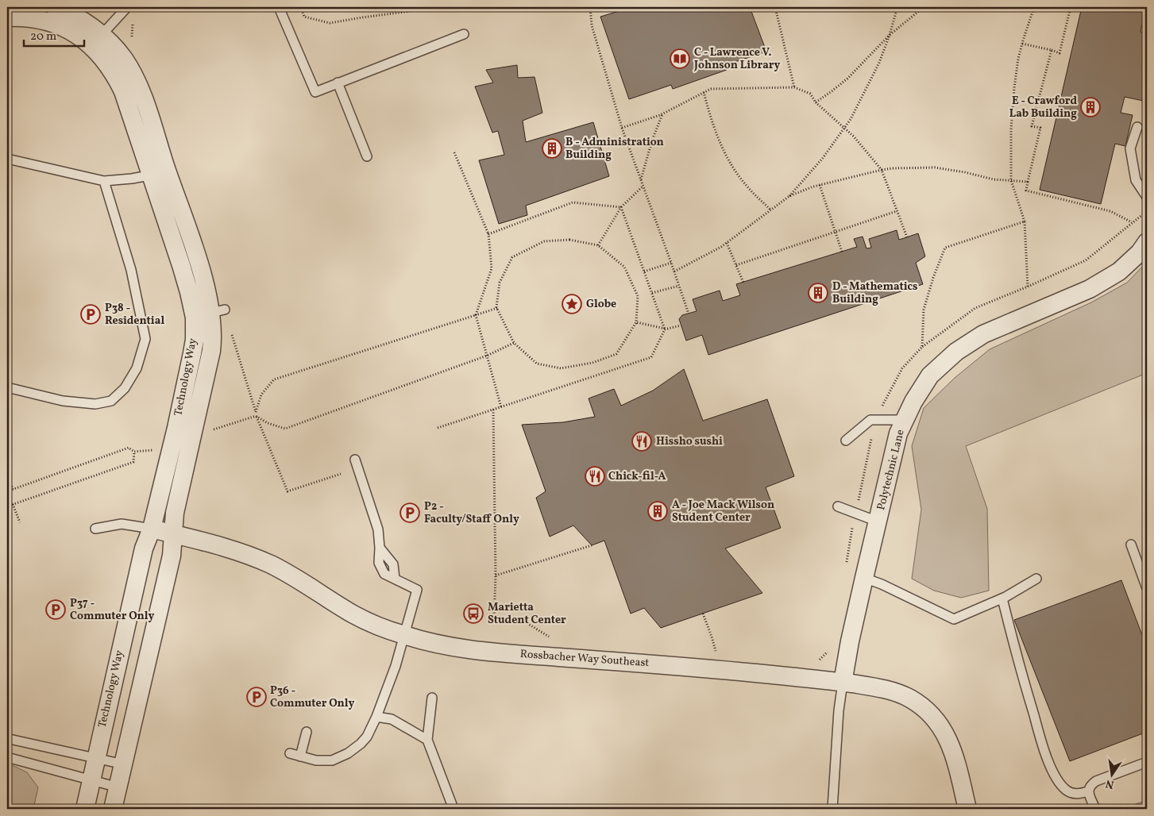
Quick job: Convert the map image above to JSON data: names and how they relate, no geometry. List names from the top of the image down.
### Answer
{
  "streets": {
    "street": ["Technology Way", "Polytechnic Lane", "Rossbacher Way Southeast"]
  },
  "crossings": [
    ["Technology Way", "Rossbacher Way Southeast"],
    ["Polytechnic Lane", "Rossbacher Way Southeast"]
  ],
  "places": {
    "library": ["C - Lawrence V. Johnson Library"],
    "building": [
      "E - Crawford Lab Building",
      "B - Administration Building",
      "D - Mathematics Building",
      "A - Joe Mack Wilson Student Center"
    ],
    "place": ["Globe"],
    "parking": [
      "P38 - Residential",
      "P2 - Faculty/Staff Only",
      "P37 - Commuter Only",
      "P36 - Commuter Only"
    ],
    "restaurant": ["Hissho sushi", "Chick-fil-A"],
    "bus stop": ["Marietta Student Center"]
  },
  "scale_bar": "20 m",
  "north": "bottom"
}
